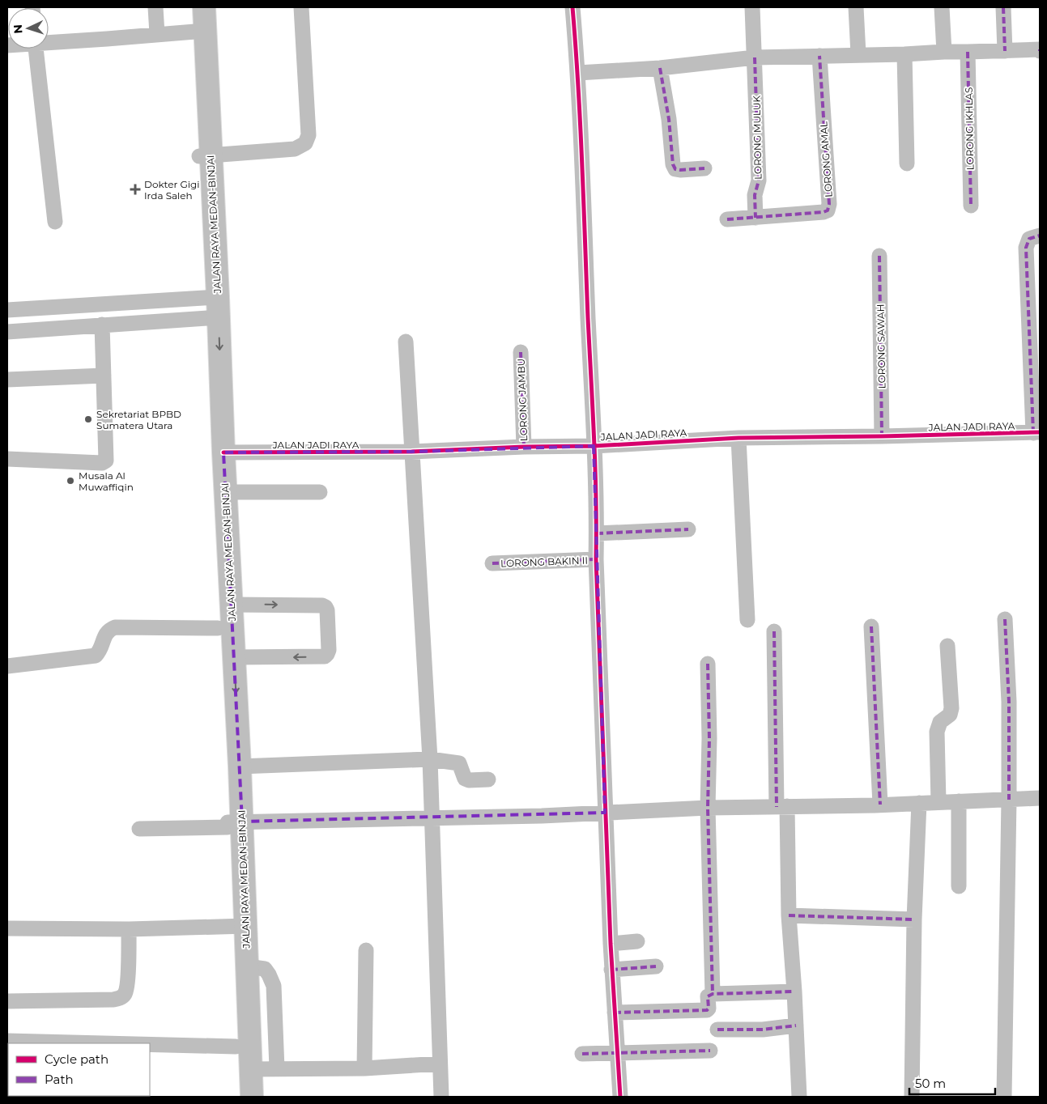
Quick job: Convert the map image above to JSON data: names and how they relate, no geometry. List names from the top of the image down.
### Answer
{
  "streets": {
    "highway": ["JALAN RAYA MEDAN-BINJAI"],
    "street": [
      "LORONG IKHLAS",
      "LORONG MULUK",
      "LORONG AMAL",
      "LORONG SAWAH",
      "LORONG JAMBU",
      "JALAN JADI RAYA",
      "LORONG BAKIN II"
    ]
  },
  "crossings": [
    ["LORONG MULUK", "LORONG AMAL"],
    ["JALAN RAYA MEDAN-BINJAI", "JALAN JADI RAYA"],
    ["LORONG SAWAH", "JALAN JADI RAYA"],
    ["LORONG JAMBU", "JALAN JADI RAYA"]
  ],
  "places": {
    "health": ["Dokter Gigi Irda Saleh"],
    "other": ["Sekretariat BPBD Sumatera Utara", "Musala Al Muwaffiqin"]
  },
  "legend": ["Cycle path", "Path"],
  "scale_bar": "50 m",
  "north": "left"
}
